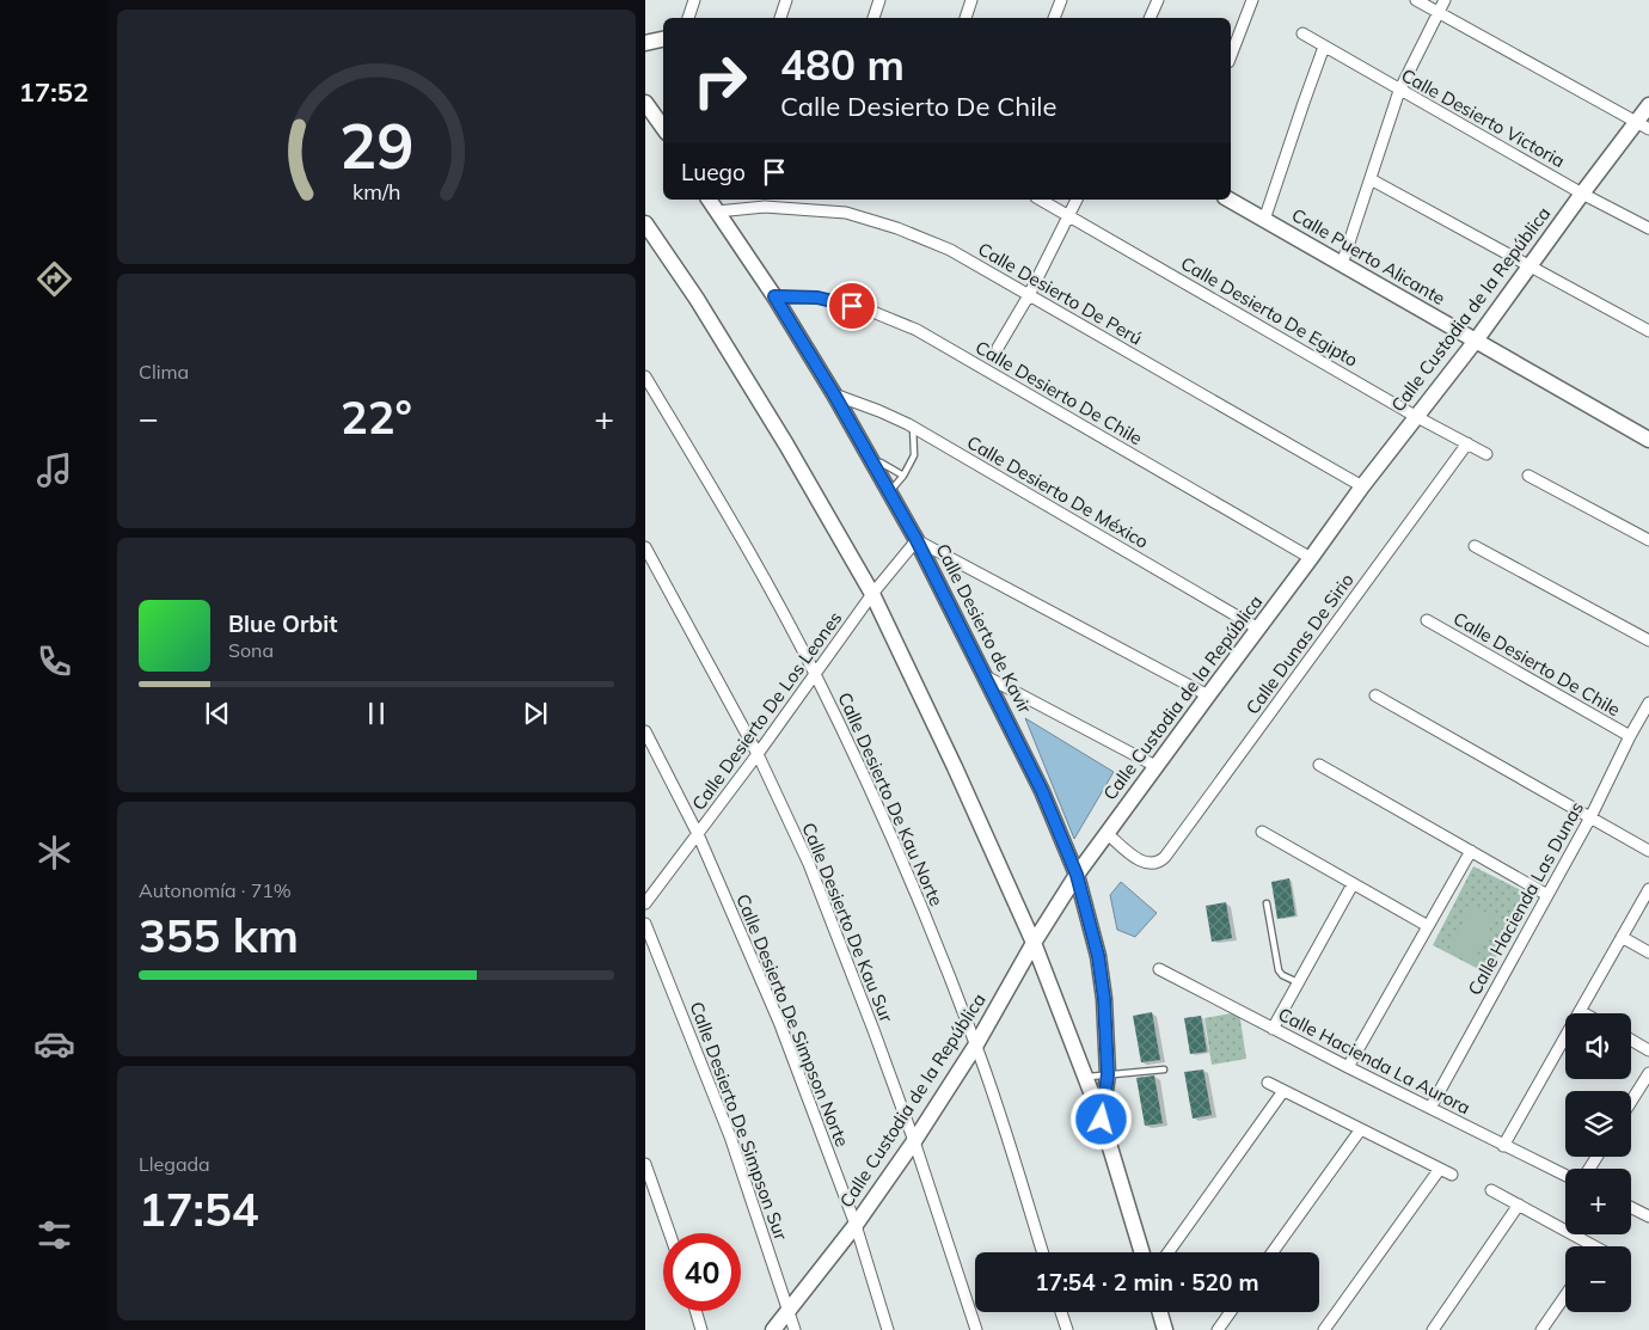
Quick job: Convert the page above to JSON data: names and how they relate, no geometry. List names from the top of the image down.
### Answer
{
  "streets": {
    "street": [
      "Calle Desierto Victoria",
      "Calle Puerto Alicante",
      "Calle Desierto De Perú",
      "Calle Custodia de la República",
      "Calle Desierto De Egipto",
      "Calle Desierto De Chile",
      "Calle Desierto De México",
      "Calle Desierto de Kavir",
      "Calle Dunas De Sirio",
      "Calle Desierto De Los Leones",
      "Calle Desierto De Kau Norte",
      "Calle Hacienda Las Dunas",
      "Calle Desierto De Kau Sur",
      "Calle Desierto De Simpson Norte",
      "Calle Hacienda La Aurora",
      "Calle Desierto De Simpson Sur"
    ]
  },
  "crossings": [
    ["Calle Desierto Victoria", "Calle Custodia de la República"],
    ["Calle Puerto Alicante", "Calle Custodia de la República"],
    ["Calle Desierto De Perú", "Calle Custodia de la República"],
    ["Calle Desierto De Perú", "Calle Desierto de Kavir"],
    ["Calle Custodia de la República", "Calle Desierto De Egipto"],
    ["Calle Custodia de la República", "Calle Desierto De Chile"],
    ["Calle Custodia de la República", "Calle Desierto De México"],
    ["Calle Custodia de la República", "Calle Desierto de Kavir"],
    ["Calle Custodia de la República", "Calle Dunas De Sirio"],
    ["Calle Custodia de la República", "Calle Desierto De Kau Norte"],
    ["Calle Custodia de la República", "Calle Desierto De Kau Sur"],
    ["Calle Custodia de la República", "Calle Desierto De Simpson Norte"],
    ["Calle Custodia de la República", "Calle Desierto De Simpson Sur"],
    ["Calle Desierto De Egipto", "Calle Dunas De Sirio"],
    ["Calle Desierto De Chile", "Calle Desierto de Kavir"],
    ["Calle Desierto De Chile", "Calle Hacienda Las Dunas"],
    ["Calle Desierto De México", "Calle Desierto de Kavir"],
    ["Calle Desierto de Kavir", "Calle Desierto De Los Leones"],
    ["Calle Desierto De Los Leones", "Calle Desierto De Kau Norte"],
    ["Calle Desierto De Los Leones", "Calle Desierto De Kau Sur"],
    ["Calle Desierto De Los Leones", "Calle Desierto De Simpson Norte"],
    ["Calle Hacienda Las Dunas", "Calle Hacienda La Aurora"]
  ],
  "page": {
    "tabs": "17:52",
    "turn": ["480 m", "Calle Desierto De Chile"],
    "then": "Luego",
    "tile": [
      "Clima",
      ["Autonomía · 71%", "355 km"],
      ["Llegada", "17:54"]
    ],
    "heat": ["−", "22°", "+"],
    "song": ["Blue Orbit", "Sona"],
    "map_buttons": ["+", "−"],
    "limit": "40",
    "trip": "17:54 · 2 min · 520 m",
    "gauge": ["29", "km/h"]
  }
}
